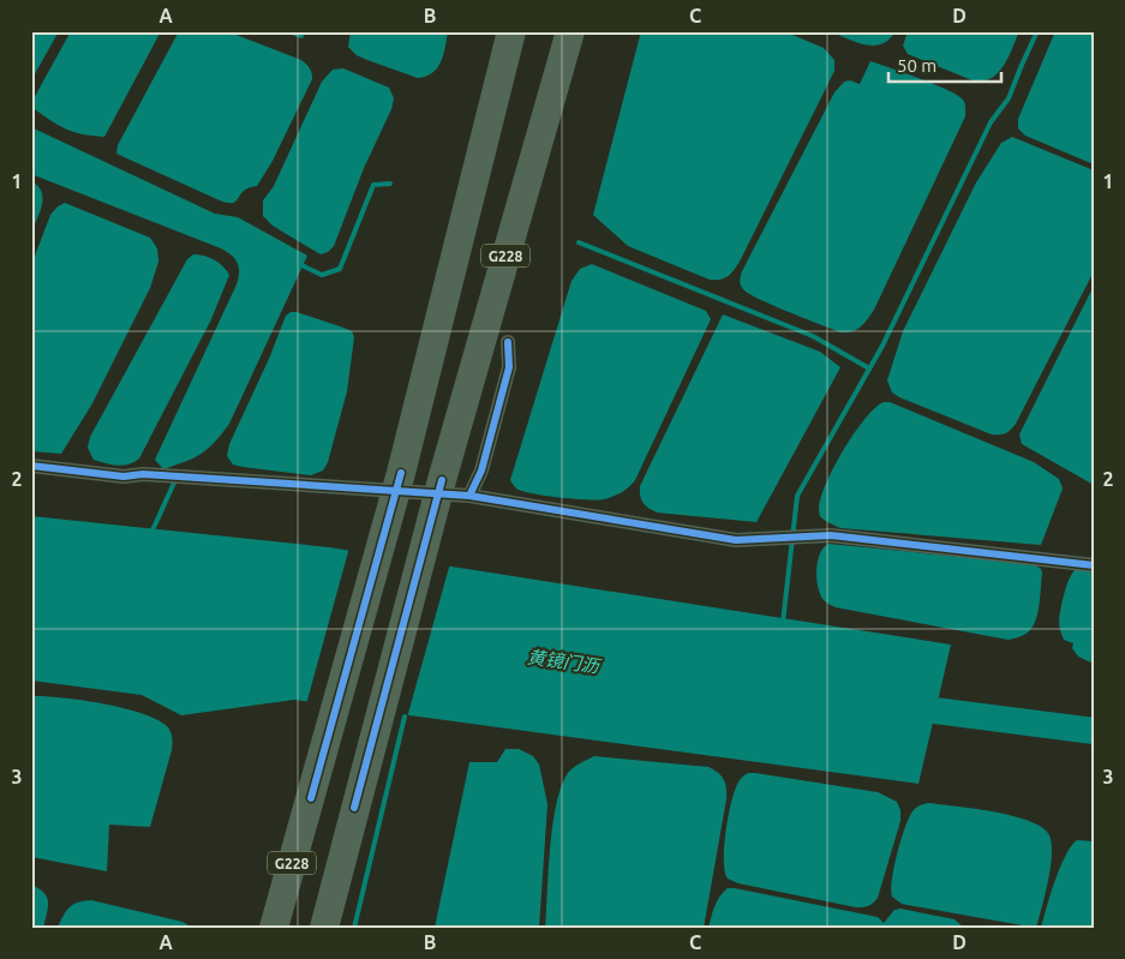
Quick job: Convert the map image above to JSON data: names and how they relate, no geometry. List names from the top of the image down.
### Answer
{
  "streets": {
    "highway": ["G228"]
  },
  "water": ["黄镜门沥"],
  "scale_bar": "50 m",
  "grid": {
    "columns": [
      "A",
      "B",
      "C",
      "D"
    ],
    "rows": ["1", "2", "3"]
  }
}
